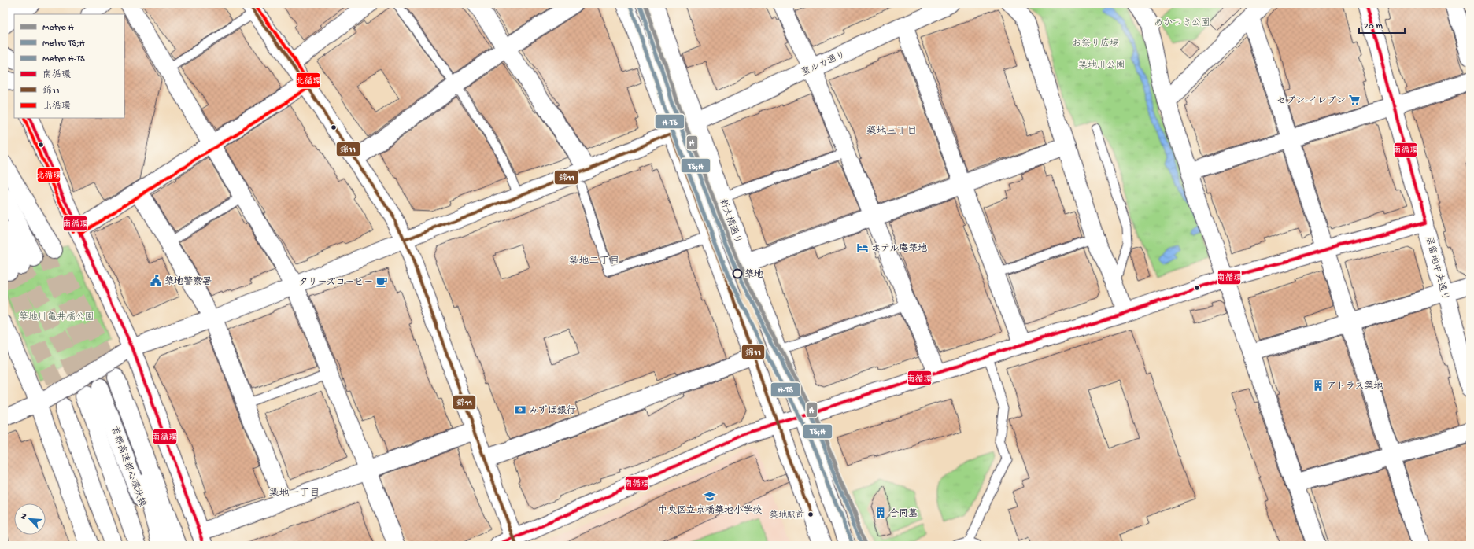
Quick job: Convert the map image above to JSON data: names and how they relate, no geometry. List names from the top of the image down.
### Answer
{
  "streets": {
    "main road": [
      "聖ルカ通り",
      "新大橋通り",
      "居留地中央通り",
      "首都高速都心環状線"
    ]
  },
  "crossings": [
    ["聖ルカ通り", "新大橋通り"]
  ],
  "districts": ["築地三丁目", "築地二丁目", "築地一丁目"],
  "parks": [
    "あかつき公園",
    "お祭り広場",
    "築地川公園",
    "築地川亀井橋公園"
  ],
  "places": {
    "supermarket": ["セブン-イレブン"],
    "hotel": ["ホテル庵築地"],
    "other": ["築地", "築地駅前"],
    "public building": ["築地警察署"],
    "cafe": ["タリーズコーヒー"],
    "building": ["アトラス築地", "合同墓"],
    "bank": ["みずほ銀行"],
    "school or university": ["中央区立京橋築地小学校"]
  },
  "lines": [
    "metro line H",
    "transit line 南循環",
    "transit line 錦11",
    "transit line 北循環",
    "metro line TS;H",
    "metro line H-TS"
  ],
  "legend": [
    "Metro H",
    "Metro TS;H",
    "Metro H-TS",
    "南循環",
    "錦11",
    "北循環"
  ],
  "scale_bar": "20 m",
  "north": "top left"
}
